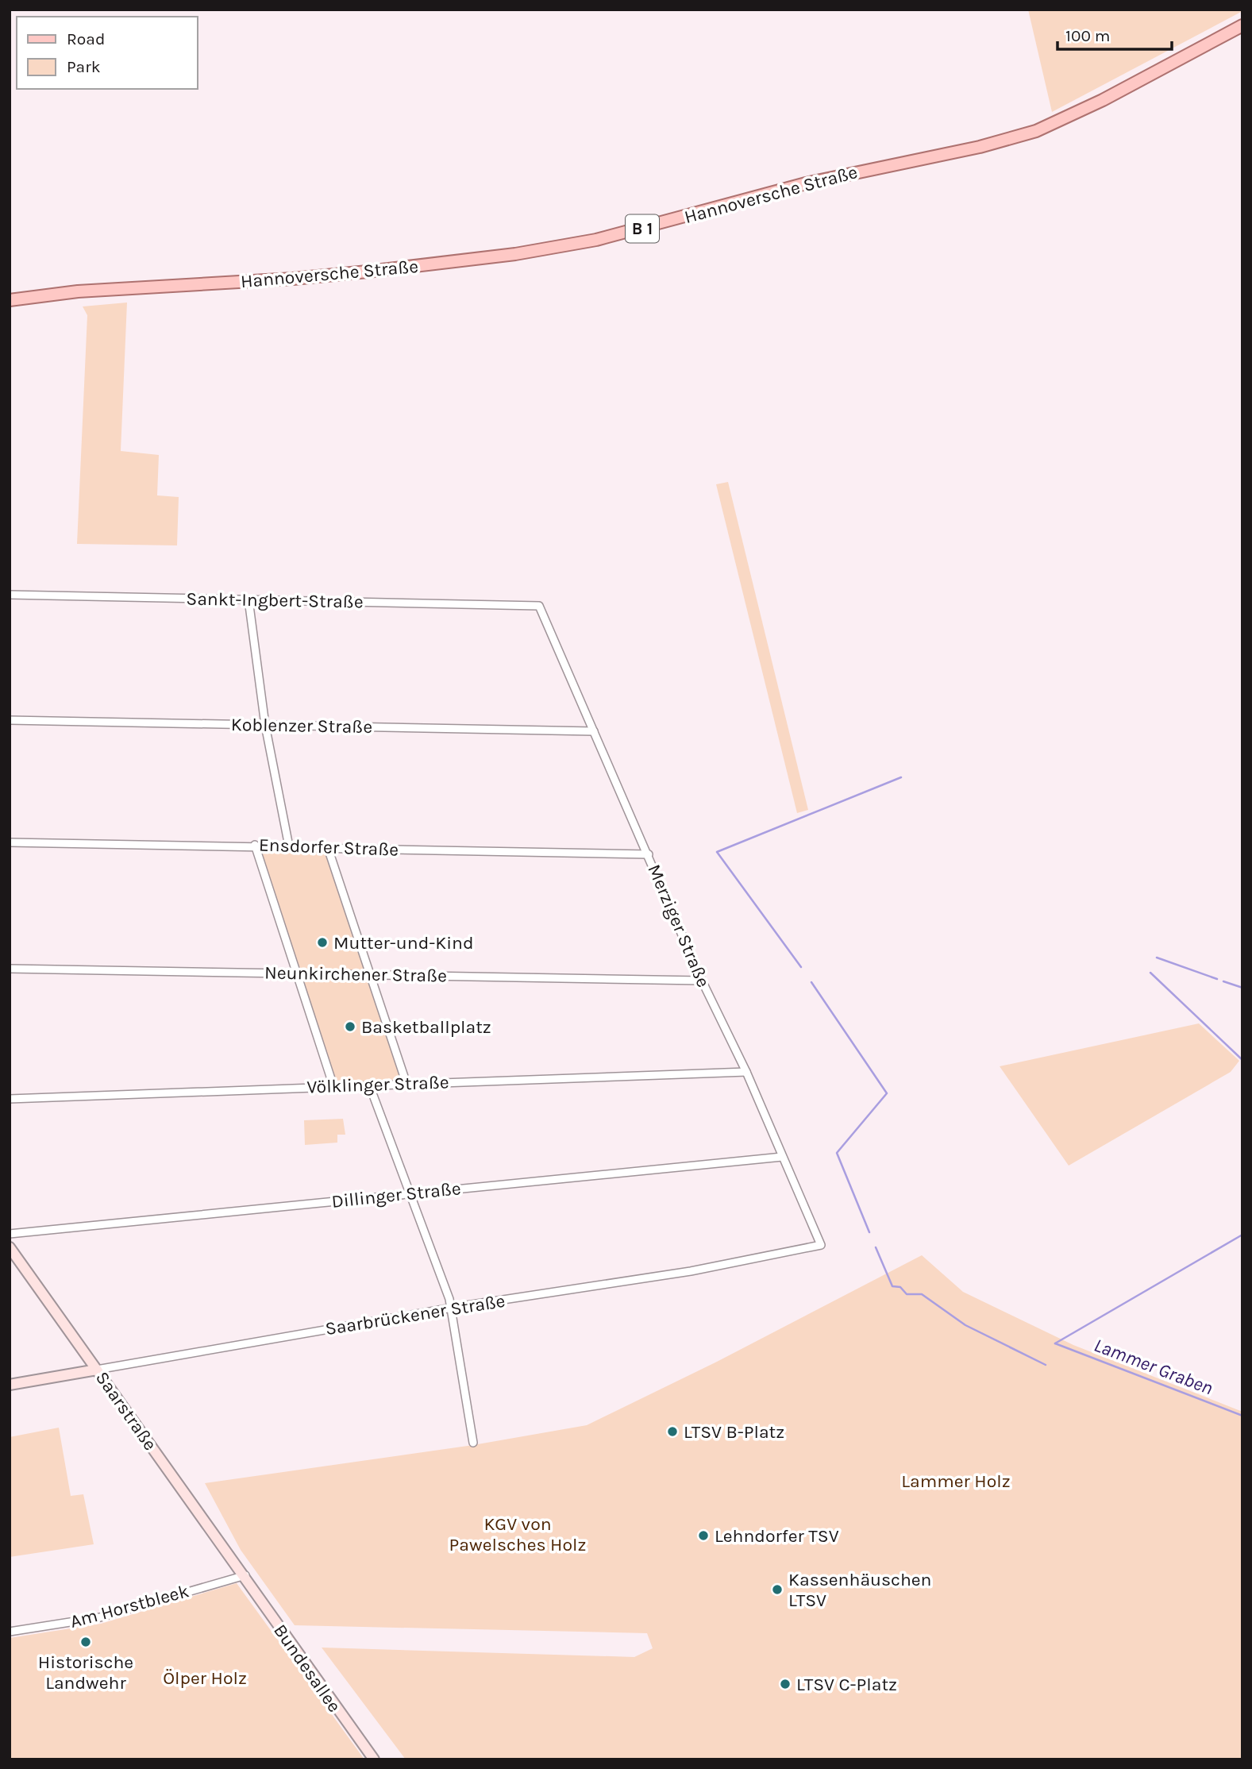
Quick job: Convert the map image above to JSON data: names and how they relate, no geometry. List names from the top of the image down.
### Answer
{
  "streets": {
    "main road": ["Hannoversche Straße", "B 1"],
    "street": [
      "Sankt-Ingbert-Straße",
      "Koblenzer Straße",
      "Ensdorfer Straße",
      "Merziger Straße",
      "Neunkirchener Straße",
      "Völklinger Straße",
      "Dillinger Straße",
      "Saarbrückener Straße",
      "Saarstraße",
      "Am Horstbleek",
      "Bundesallee"
    ]
  },
  "crossings": [
    ["Sankt-Ingbert-Straße", "Merziger Straße"],
    ["Koblenzer Straße", "Merziger Straße"],
    ["Ensdorfer Straße", "Merziger Straße"],
    ["Merziger Straße", "Neunkirchener Straße"],
    ["Merziger Straße", "Völklinger Straße"],
    ["Merziger Straße", "Dillinger Straße"],
    ["Merziger Straße", "Saarbrückener Straße"],
    ["Saarbrückener Straße", "Saarstraße"],
    ["Saarstraße", "Am Horstbleek"],
    ["Saarstraße", "Bundesallee"],
    ["Am Horstbleek", "Bundesallee"]
  ],
  "water": ["Lammer Graben"],
  "parks": ["Lammer Holz", "KGV von Pawelsches Holz", "Ölper Holz"],
  "places": [
    "Mutter-und-Kind",
    "Basketballplatz",
    "LTSV B-Platz",
    "Lehndorfer TSV",
    "Kassenhäuschen LTSV",
    "Historische Landwehr",
    "LTSV C-Platz"
  ],
  "legend": ["Road", "Park"],
  "scale_bar": "100 m"
}
